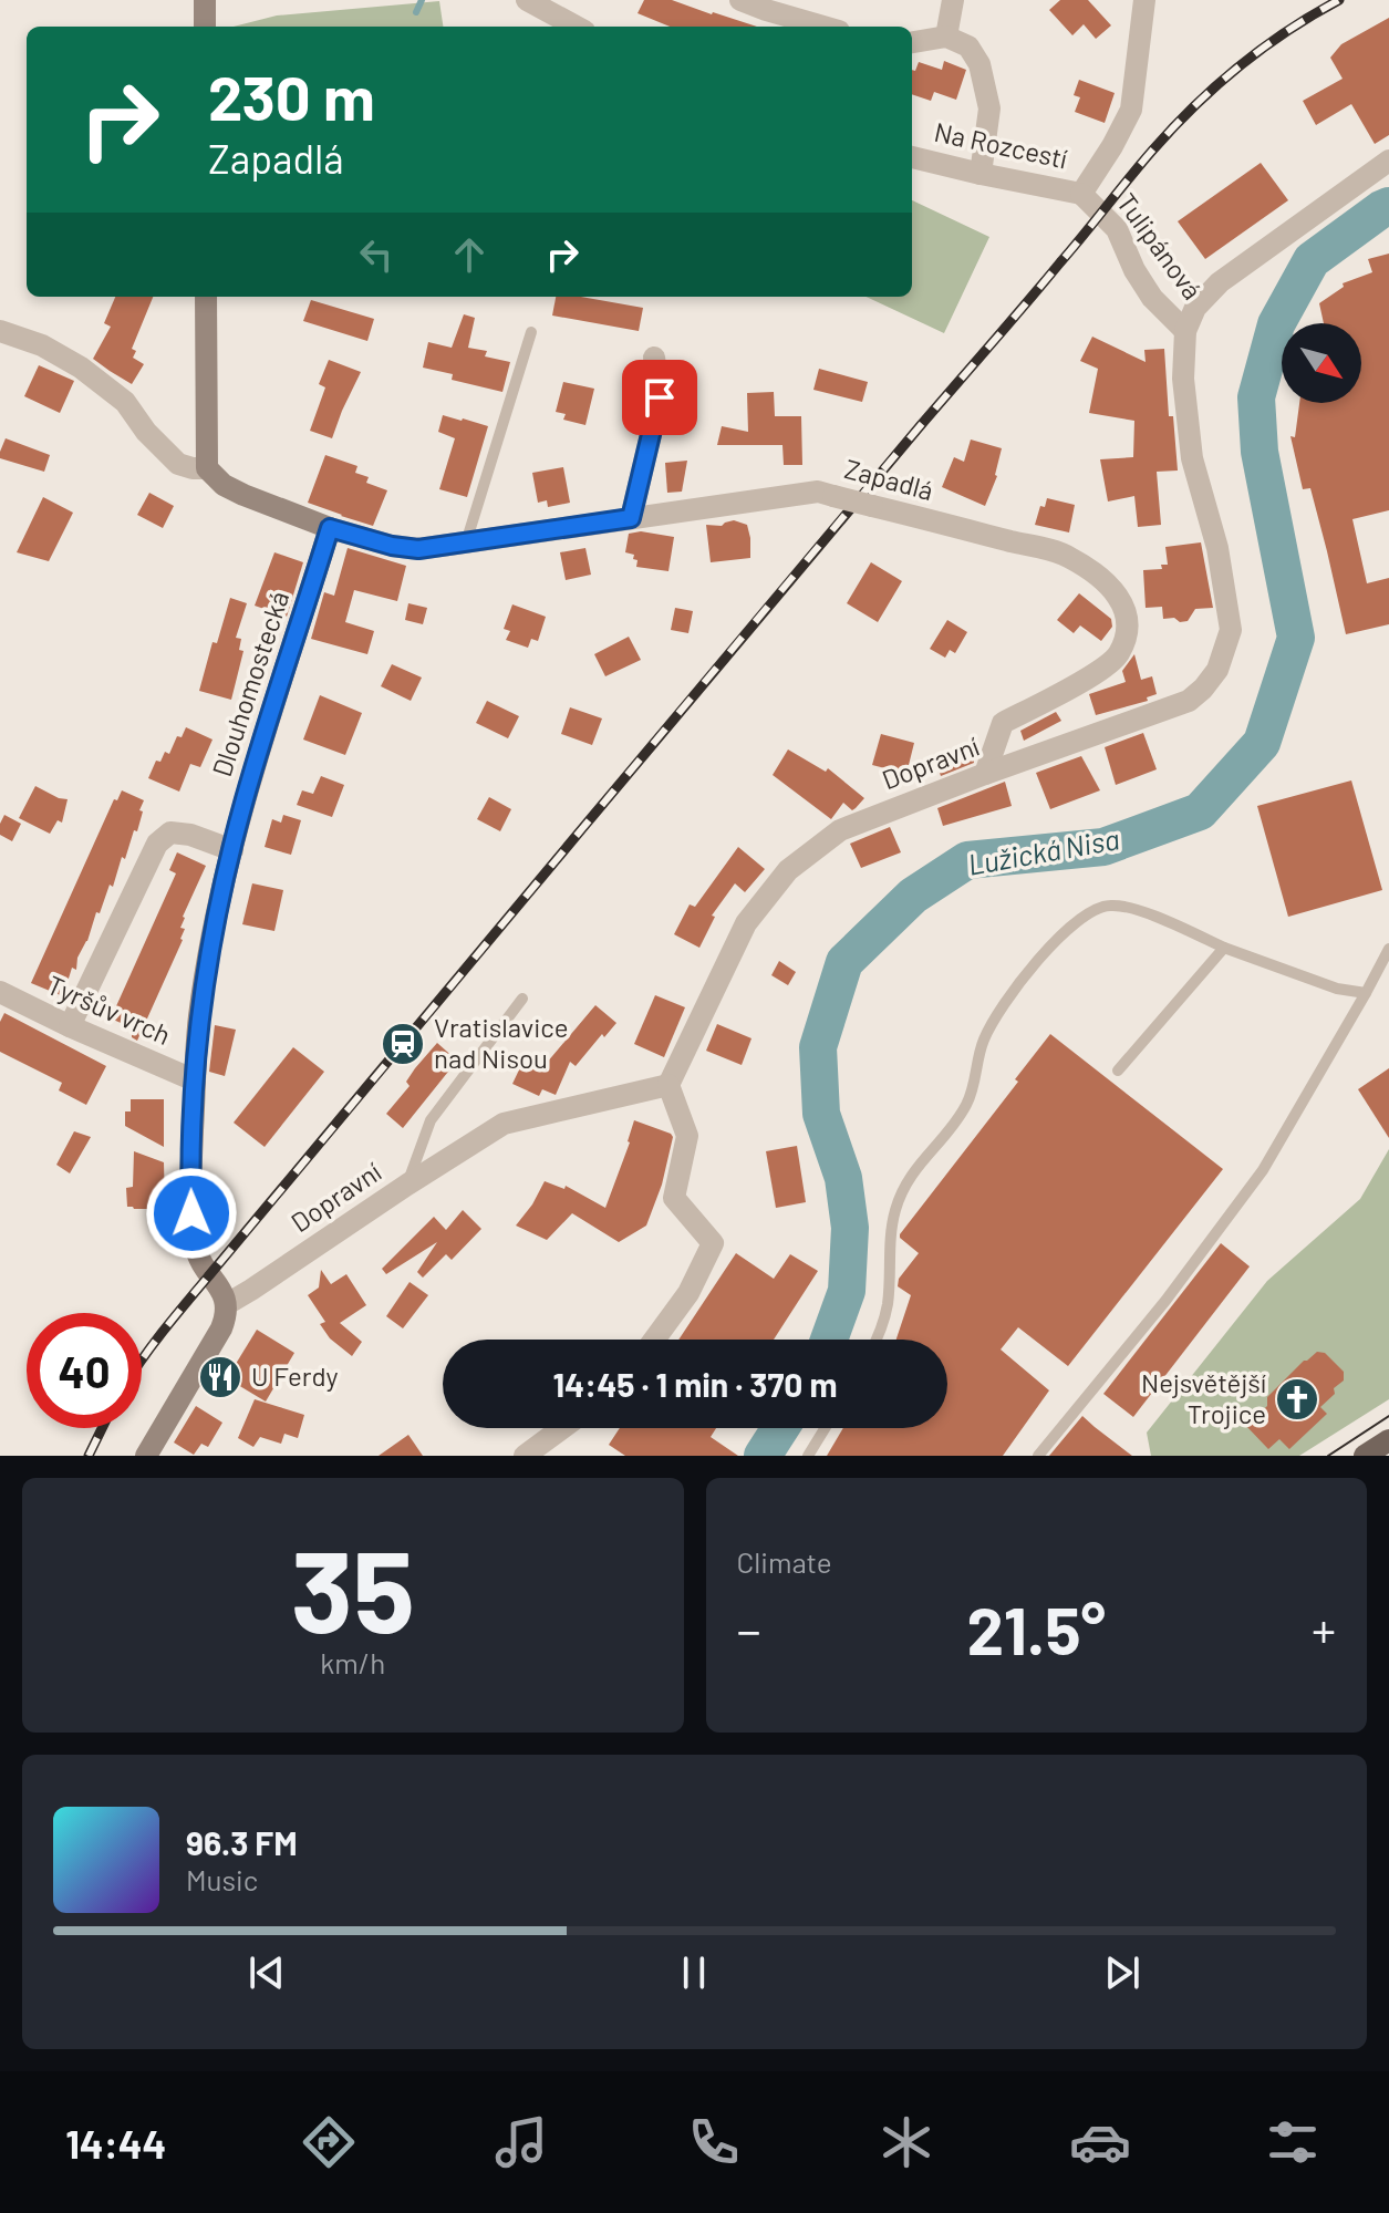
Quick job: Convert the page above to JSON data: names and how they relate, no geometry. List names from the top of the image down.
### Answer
{
  "streets": {
    "street": [
      "Na Rozcestí",
      "Tulipánová",
      "Zapadlá",
      "Dlouhomostecká",
      "Dopravní",
      "Tyršův vrch"
    ]
  },
  "crossings": [
    ["Na Rozcestí", "Tulipánová"],
    ["Tulipánová", "Dopravní"],
    ["Zapadlá", "Dlouhomostecká"],
    ["Zapadlá", "Dopravní"],
    ["Dlouhomostecká", "Dopravní"],
    ["Dlouhomostecká", "Tyršův vrch"]
  ],
  "water": ["Lužická Nisa"],
  "places": {
    "station": ["Vratislavice nad Nisou"],
    "restaurant": ["U Ferdy"],
    "church": ["Nejsvětější Trojice"]
  },
  "north": "bottom right",
  "page": {
    "turn": ["230 m", "Zapadlá"],
    "limit": "40",
    "trip": "14:45 · 1 min · 370 m",
    "tile": [
      ["35", "km/h"],
      "Climate"
    ],
    "heat": ["−", "21.5°", "+"],
    "song": ["96.3 FM", "Music"],
    "tabs": "14:44"
  }
}
